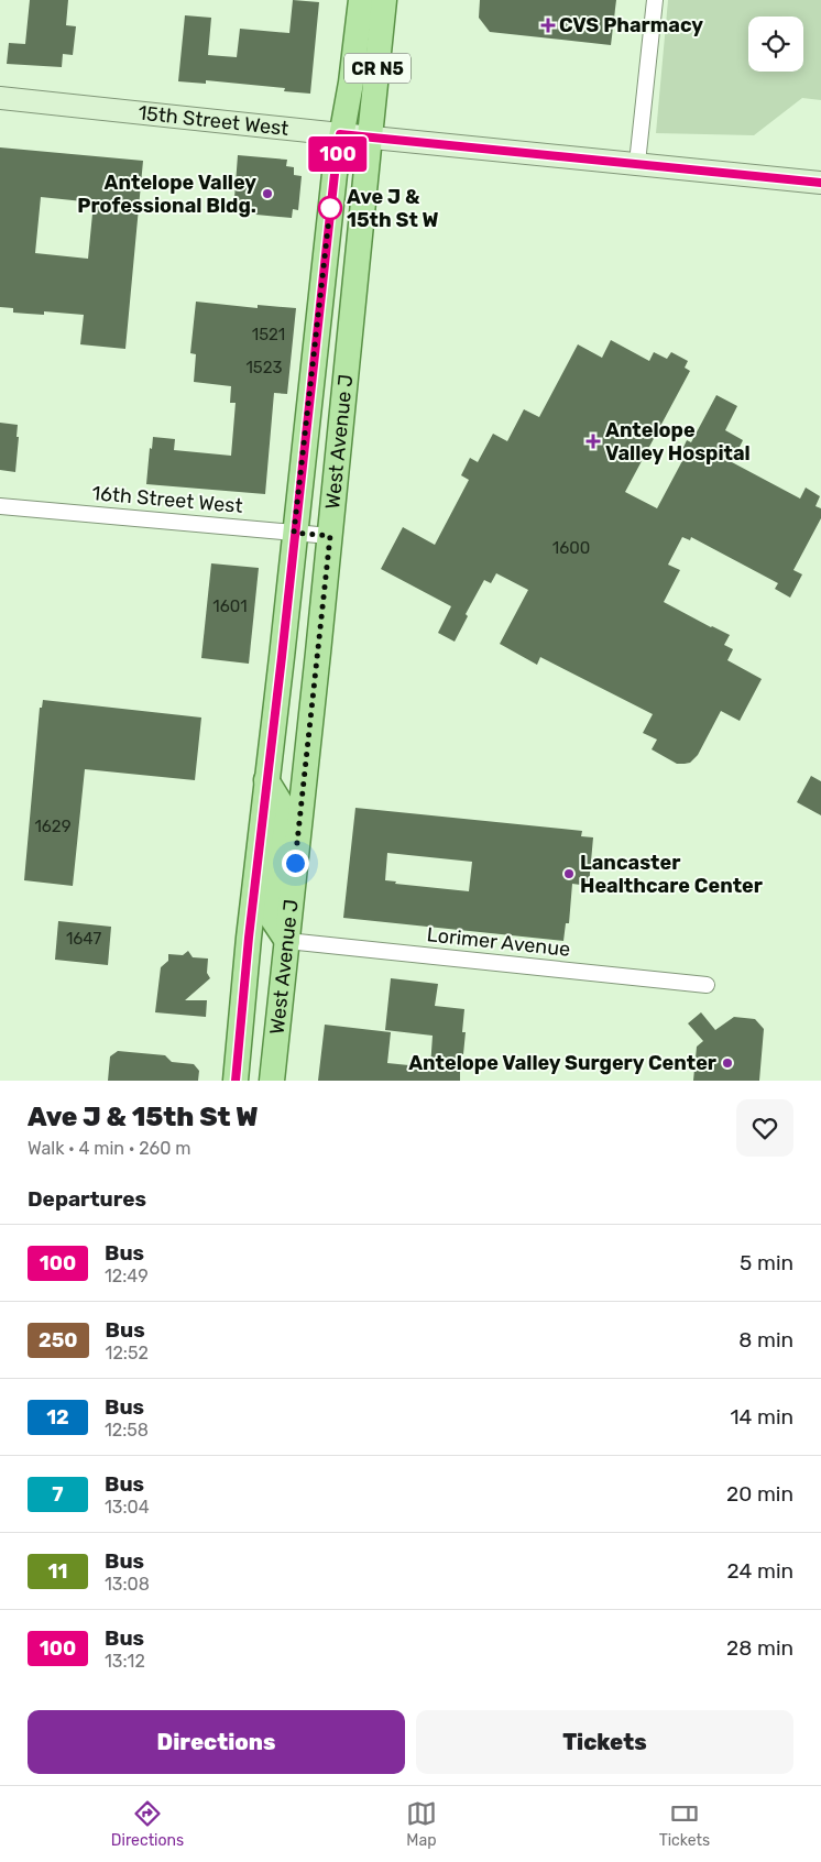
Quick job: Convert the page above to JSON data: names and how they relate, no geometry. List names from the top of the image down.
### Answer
{
  "streets": {
    "main road": ["CR N5", "West Avenue J"],
    "street": ["15th Street West", "16th Street West", "Lorimer Avenue"]
  },
  "crossings": [
    ["15th Street West", "West Avenue J"],
    ["West Avenue J", "16th Street West"],
    ["West Avenue J", "Lorimer Avenue"]
  ],
  "places": {
    "health": ["CVS Pharmacy", "Antelope Valley Hospital"],
    "other": [
      "Antelope Valley Professional Bldg.",
      "Ave J & 15th St W",
      "Lancaster Healthcare Center",
      "Antelope Valley Surgery Center"
    ]
  },
  "lines": ["bus line 100"],
  "house_numbers": [
    "1521",
    "1523",
    "1600",
    "1601",
    "1629",
    "1647"
  ],
  "page": {
    "on_map": "100",
    "heading": [
      ["Ave J & 15th St W", "Walk · 4 min · 260 m"],
      "Departures"
    ],
    "list": [
      {
        "mark": "100",
        "name": "Bus",
        "note": "12:49",
        "value": "5 min"
      },
      {
        "mark": "250",
        "name": "Bus",
        "note": "12:52",
        "value": "8 min"
      },
      {
        "mark": "12",
        "name": "Bus",
        "note": "12:58",
        "value": "14 min"
      },
      {
        "mark": "7",
        "name": "Bus",
        "note": "13:04",
        "value": "20 min"
      },
      {
        "mark": "11",
        "name": "Bus",
        "note": "13:08",
        "value": "24 min"
      },
      {
        "mark": "100",
        "name": "Bus",
        "note": "13:12",
        "value": "28 min"
      }
    ],
    "buttons": ["Directions", "Tickets"],
    "tabs": ["Directions", "Map", "Tickets"]
  }
}
